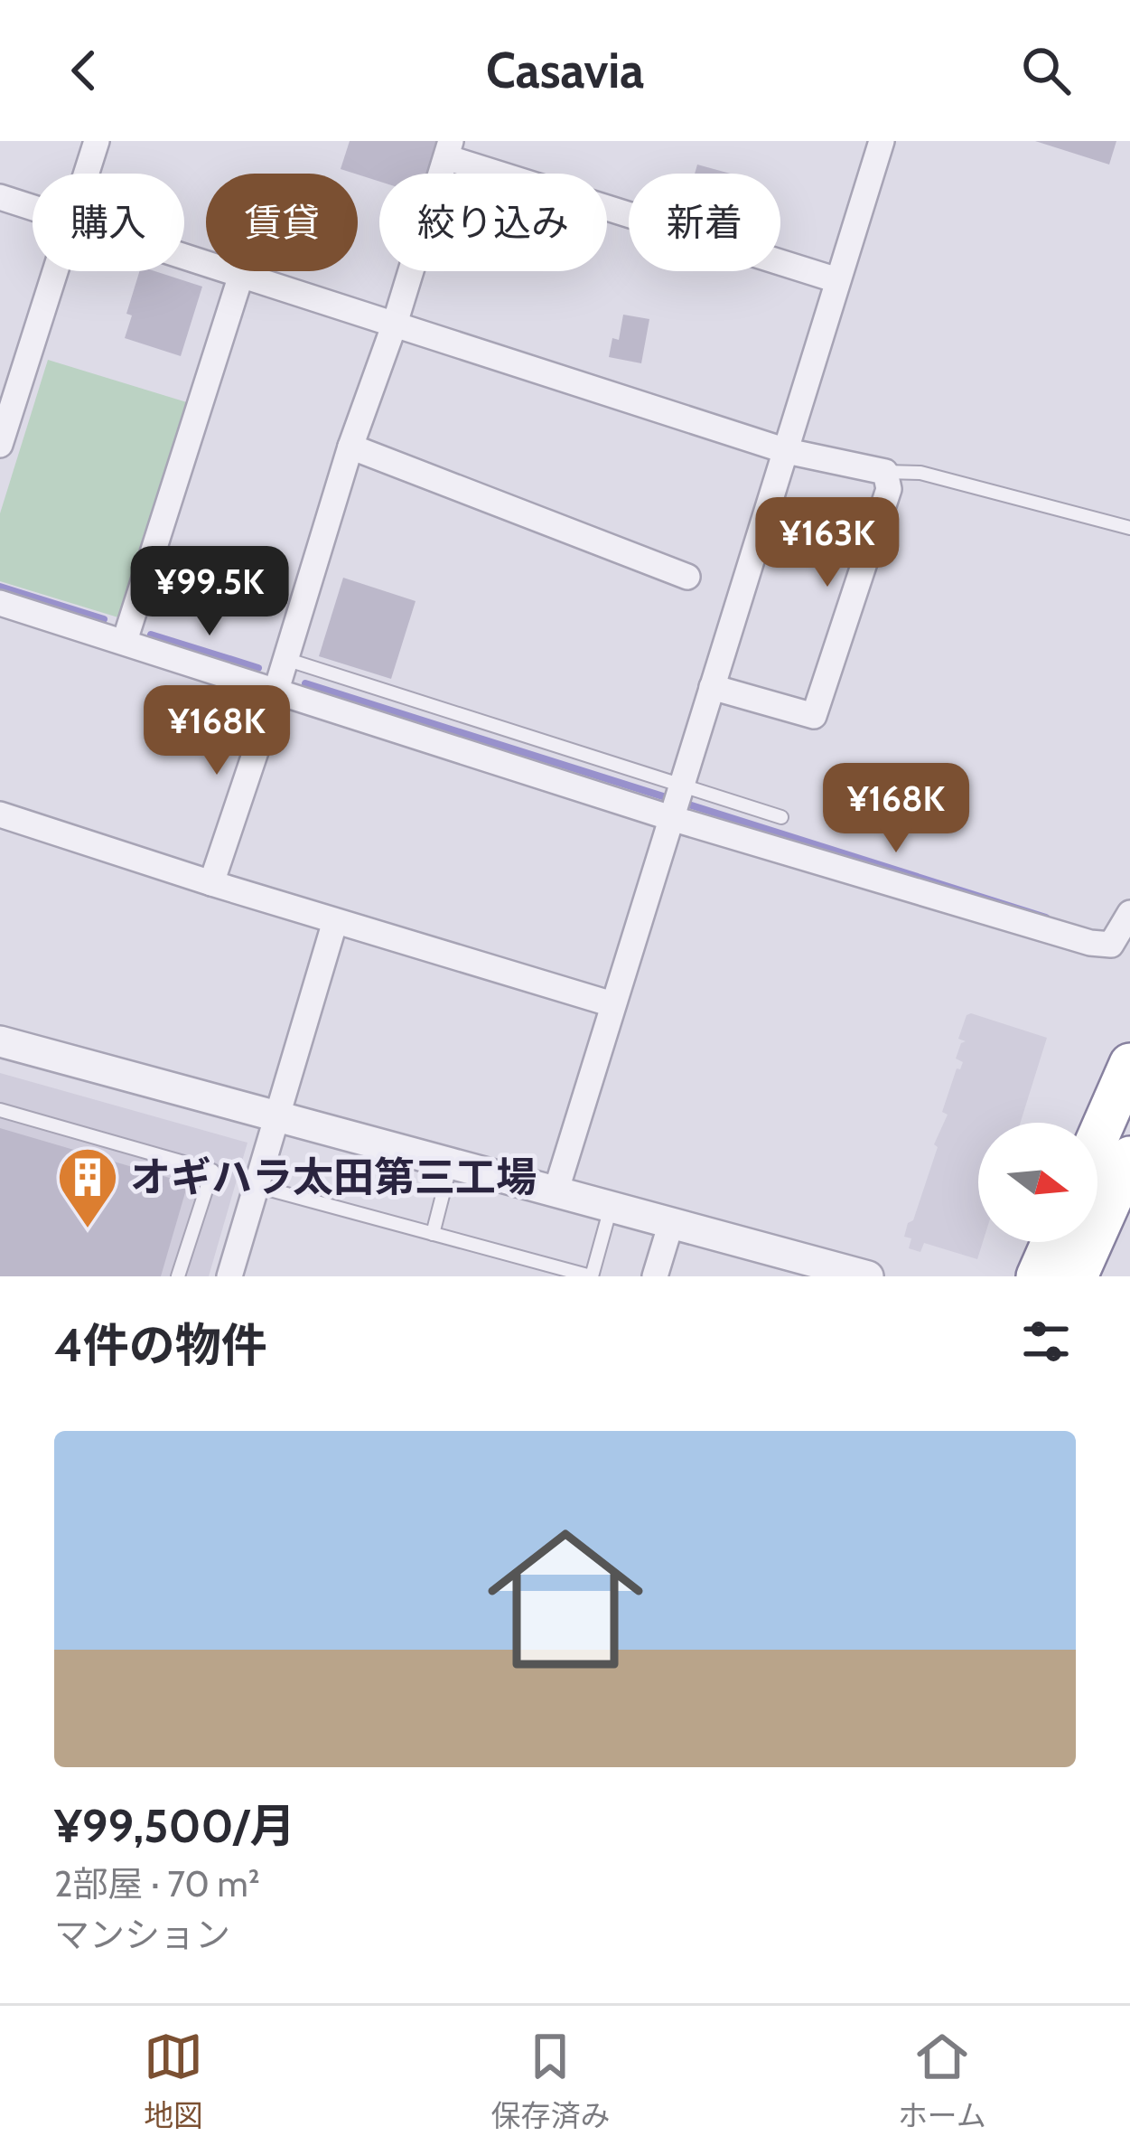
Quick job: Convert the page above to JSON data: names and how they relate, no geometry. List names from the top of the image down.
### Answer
{
  "places": {
    "building": ["オギハラ太田第三工場"]
  },
  "north": "right",
  "page": {
    "header": "Casavia",
    "chip": [
      "購入",
      "賃貸",
      "絞り込み",
      "新着"
    ],
    "price": [
      "¥163K",
      "¥99.5K",
      "¥168K",
      "¥168K"
    ],
    "heading": "4件の物件",
    "list": [
      {
        "name": "¥99,500/月",
        "note": "2部屋 · 70 m² · マンション"
      }
    ],
    "tabs": ["地図", "保存済み", "ホーム"]
  }
}
